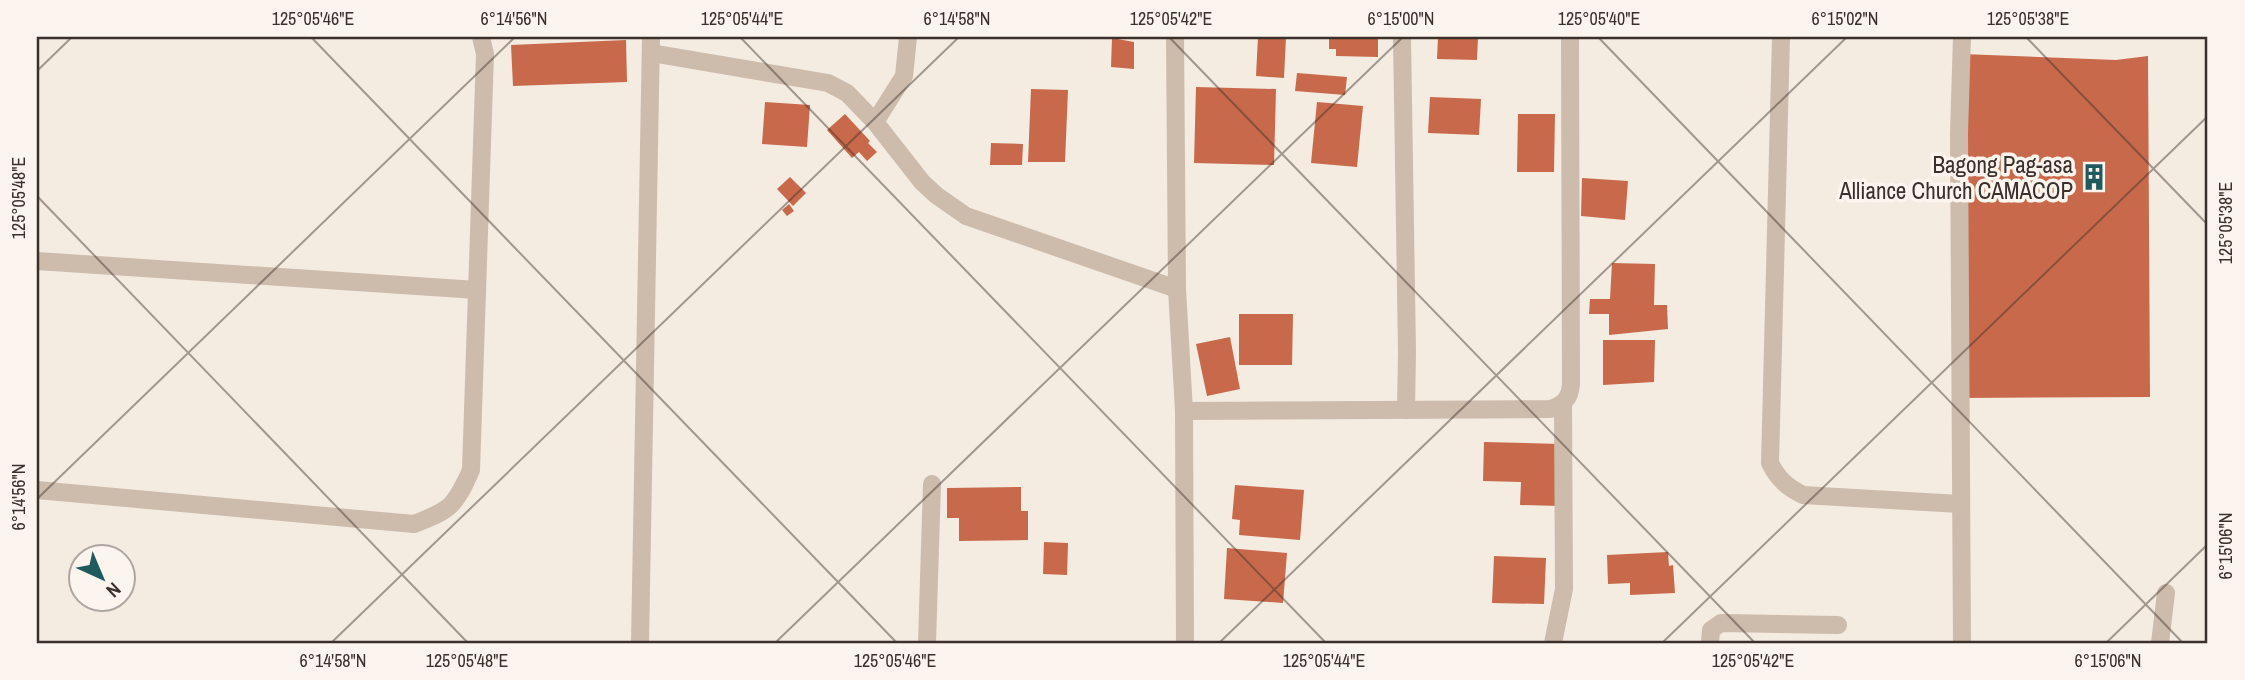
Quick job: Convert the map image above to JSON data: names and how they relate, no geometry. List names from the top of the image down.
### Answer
{
  "places": {
    "building": ["Bagong Pag-asa Alliance Church CAMACOP"]
  },
  "north": "bottom right",
  "coordinates": [
    "125°05'46\"E",
    "6°14'56\"N",
    "125°05'44\"E",
    "6°14'58\"N",
    "125°05'42\"E",
    "6°15'00\"N",
    "125°05'40\"E",
    "6°15'02\"N",
    "125°05'38\"E",
    "125°05'48\"E",
    "6°15'06\"N"
  ]
}
